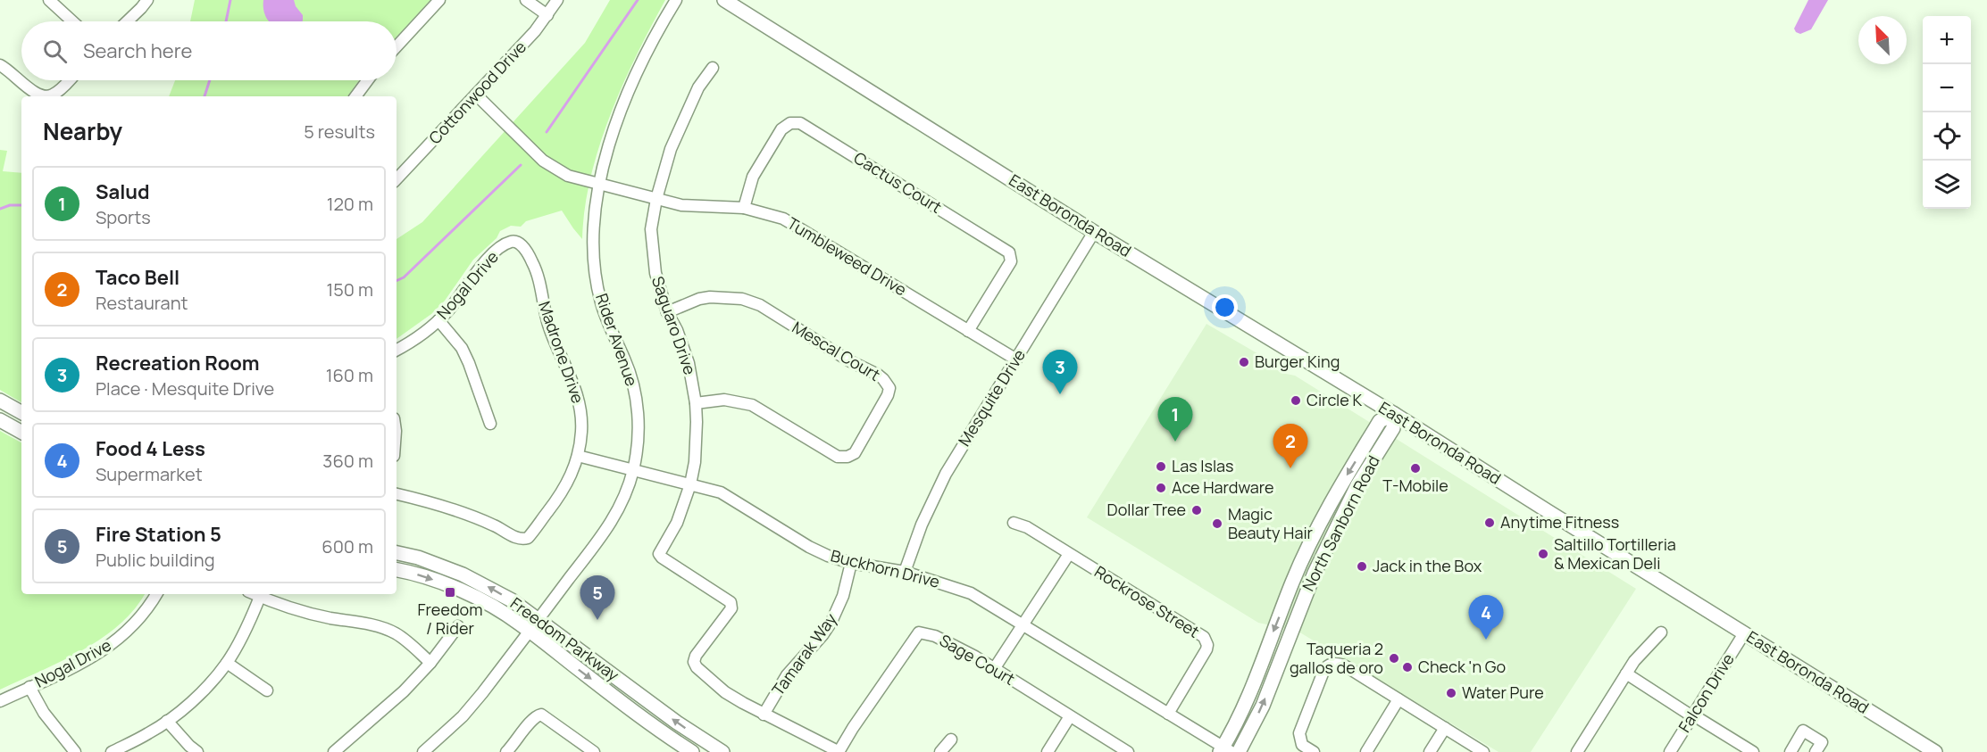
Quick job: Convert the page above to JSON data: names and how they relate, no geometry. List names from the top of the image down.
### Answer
{
  "streets": {
    "main road": ["East Boronda Road", "North Sanborn Road", "Freedom Parkway"],
    "street": [
      "Cottonwood Drive",
      "Cactus Court",
      "Tumbleweed Drive",
      "Nogal Drive",
      "Saguaro Drive",
      "Rider Avenue",
      "Mescal Court",
      "Madrone Drive",
      "Mesquite Drive",
      "Buckhorn Drive",
      "Rockrose Street",
      "Tamarak Way",
      "Sage Court",
      "Falcon Drive"
    ]
  },
  "crossings": [
    ["Cottonwood Drive", "Tumbleweed Drive"],
    ["Cactus Court", "Tumbleweed Drive"],
    ["East Boronda Road", "Mesquite Drive"],
    ["East Boronda Road", "North Sanborn Road"],
    ["East Boronda Road", "Falcon Drive"],
    ["Tumbleweed Drive", "Saguaro Drive"],
    ["Tumbleweed Drive", "Rider Avenue"],
    ["Tumbleweed Drive", "Mesquite Drive"],
    ["Nogal Drive", "Madrone Drive"],
    ["Saguaro Drive", "Mescal Court"],
    ["Saguaro Drive", "Buckhorn Drive"],
    ["Saguaro Drive", "Tamarak Way"],
    ["Rider Avenue", "Buckhorn Drive"],
    ["Rider Avenue", "Freedom Parkway"],
    ["Madrone Drive", "Buckhorn Drive"],
    ["Mesquite Drive", "Buckhorn Drive"],
    ["North Sanborn Road", "Buckhorn Drive"],
    ["Buckhorn Drive", "Rockrose Street"],
    ["Buckhorn Drive", "Tamarak Way"]
  ],
  "places": {
    "other": [
      "Burger King",
      "Circle K",
      "Las Islas",
      "T-Mobile",
      "Ace Hardware",
      "Dollar Tree",
      "Anytime Fitness",
      "Magic Beauty Hair",
      "Saltillo Tortilleria & Mexican Deli",
      "Jack in the Box",
      "Taqueria 2 gallos de oro",
      "Check 'n Go",
      "Water Pure"
    ],
    "transit": ["Freedom / Rider"]
  },
  "north": "top left",
  "page": {
    "map_buttons": ["+", "−"],
    "search": "Search here",
    "heading": ["Nearby", "5 results"],
    "list": [
      {
        "mark": "1",
        "name": "Salud",
        "note": "Sports",
        "value": "120 m"
      },
      {
        "mark": "2",
        "name": "Taco Bell",
        "note": "Restaurant",
        "value": "150 m"
      },
      {
        "mark": "3",
        "name": "Recreation Room",
        "note": "Place · Mesquite Drive",
        "value": "160 m"
      },
      {
        "mark": "4",
        "name": "Food 4 Less",
        "note": "Supermarket",
        "value": "360 m"
      },
      {
        "mark": "5",
        "name": "Fire Station 5",
        "note": "Public building",
        "value": "600 m"
      }
    ],
    "pins": [
      "3",
      "1",
      "2",
      "5",
      "4"
    ]
  }
}
